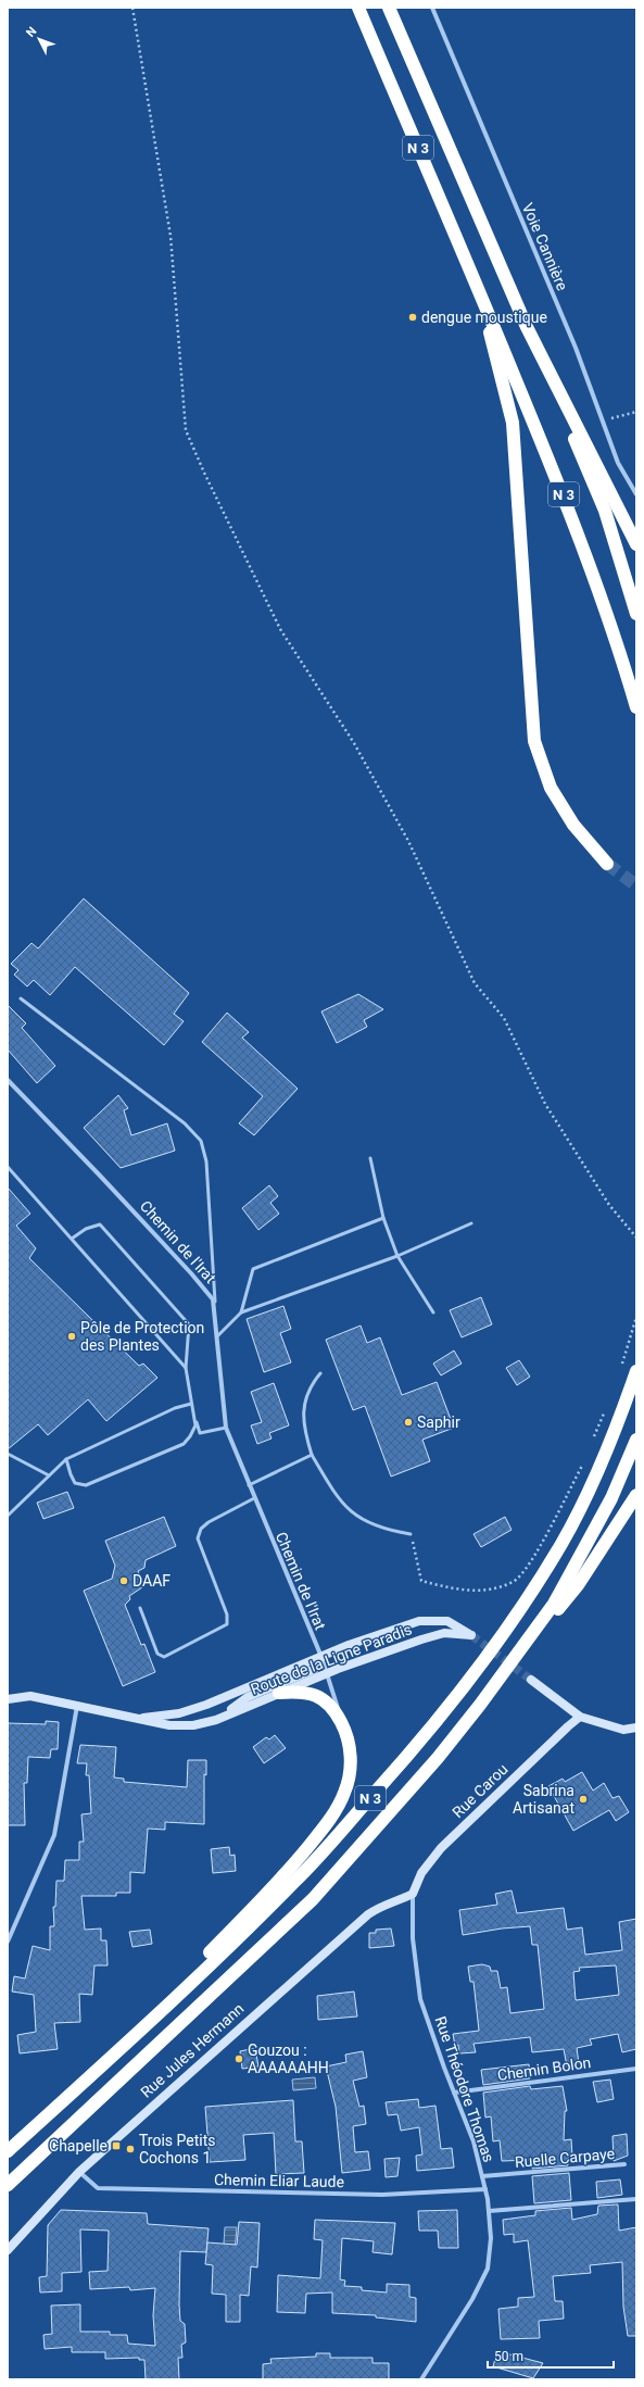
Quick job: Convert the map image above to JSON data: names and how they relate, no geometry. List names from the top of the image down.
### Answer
{
  "streets": {
    "highway": ["N 3"],
    "main road": ["Route de la Ligne Paradis", "Rue Carou", "Rue Jules Hermann"],
    "street": [
      "Voie Cannière",
      "Chemin de l'Irat",
      "Chemin Bolon",
      "Rue Théodore Thomas",
      "Ruelle Carpaye",
      "Chemin Eliar Laude"
    ]
  },
  "crossings": [
    ["N 3", "Chemin de l'Irat"],
    ["N 3", "Route de la Ligne Paradis"],
    ["Chemin de l'Irat", "Route de la Ligne Paradis"],
    ["Rue Carou", "Rue Jules Hermann"],
    ["Rue Carou", "Rue Théodore Thomas"],
    ["Rue Jules Hermann", "Rue Théodore Thomas"],
    ["Rue Jules Hermann", "Chemin Eliar Laude"],
    ["Chemin Bolon", "Rue Théodore Thomas"],
    ["Rue Théodore Thomas", "Ruelle Carpaye"],
    ["Rue Théodore Thomas", "Chemin Eliar Laude"]
  ],
  "places": {
    "other": [
      "dengue moustique",
      "Pôle de Protection des Plantes",
      "Saphir",
      "DAAF",
      "Sabrina Artisanat",
      "Gouzou : AAAAAAHH",
      "Trois Petits Cochons 1"
    ],
    "transit": ["Chapelle"]
  },
  "scale_bar": "50 m",
  "north": "top left"
}
